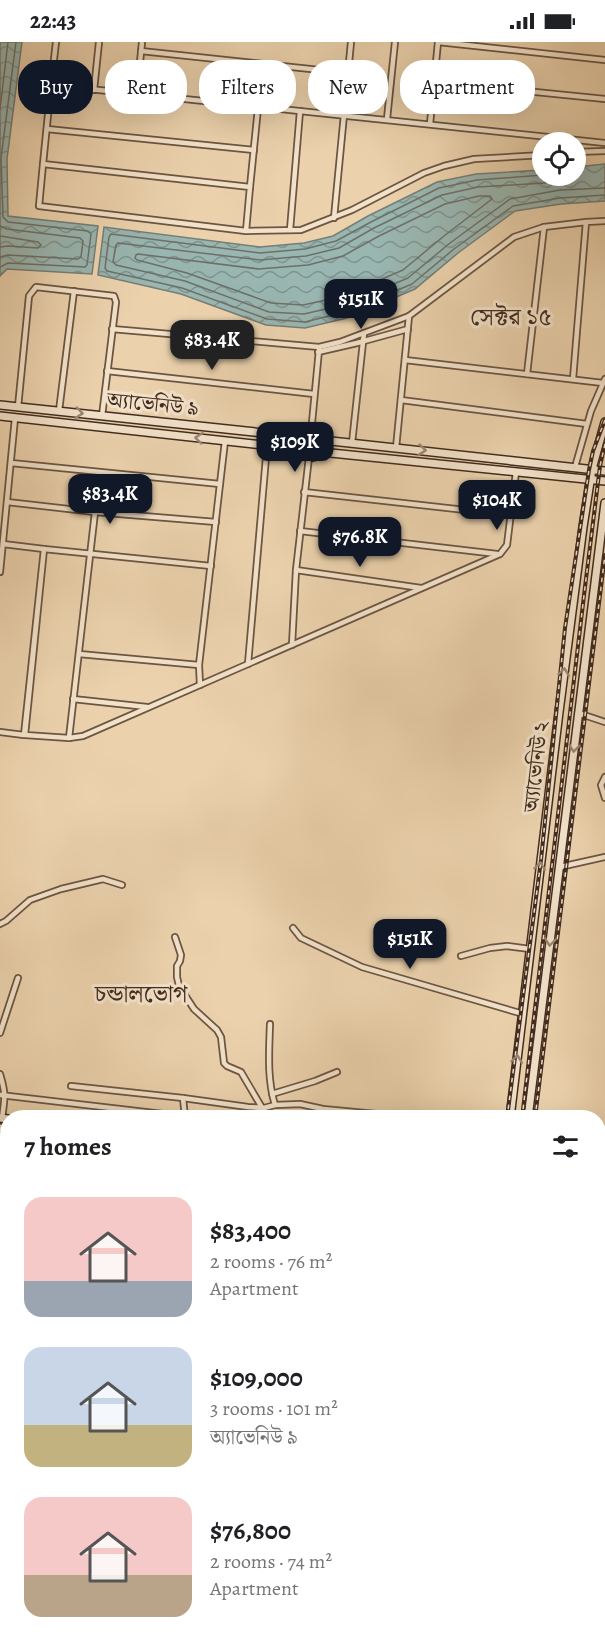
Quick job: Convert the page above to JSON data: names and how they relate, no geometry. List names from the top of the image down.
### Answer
{
  "streets": {
    "main road": ["অ্যাভেনিউ ৯", "অ্যাভেনিউ ২"]
  },
  "districts": ["সেক্টর ১৫", "চন্ডালভোগ"],
  "page": {
    "status": "22:43",
    "chip": [
      "Buy",
      "Rent",
      "Filters",
      "New",
      "Apartment"
    ],
    "price": [
      "$151K",
      "$83.4K",
      "$109K",
      "$83.4K",
      "$104K",
      "$76.8K",
      "$151K"
    ],
    "heading": "7 homes",
    "list": [
      {
        "name": "$83,400",
        "note": "2 rooms · 76 m² · Apartment"
      },
      {
        "name": "$109,000",
        "note": "3 rooms · 101 m² · অ্যাভেনিউ ৯"
      },
      {
        "name": "$76,800",
        "note": "2 rooms · 74 m² · Apartment"
      }
    ]
  }
}
